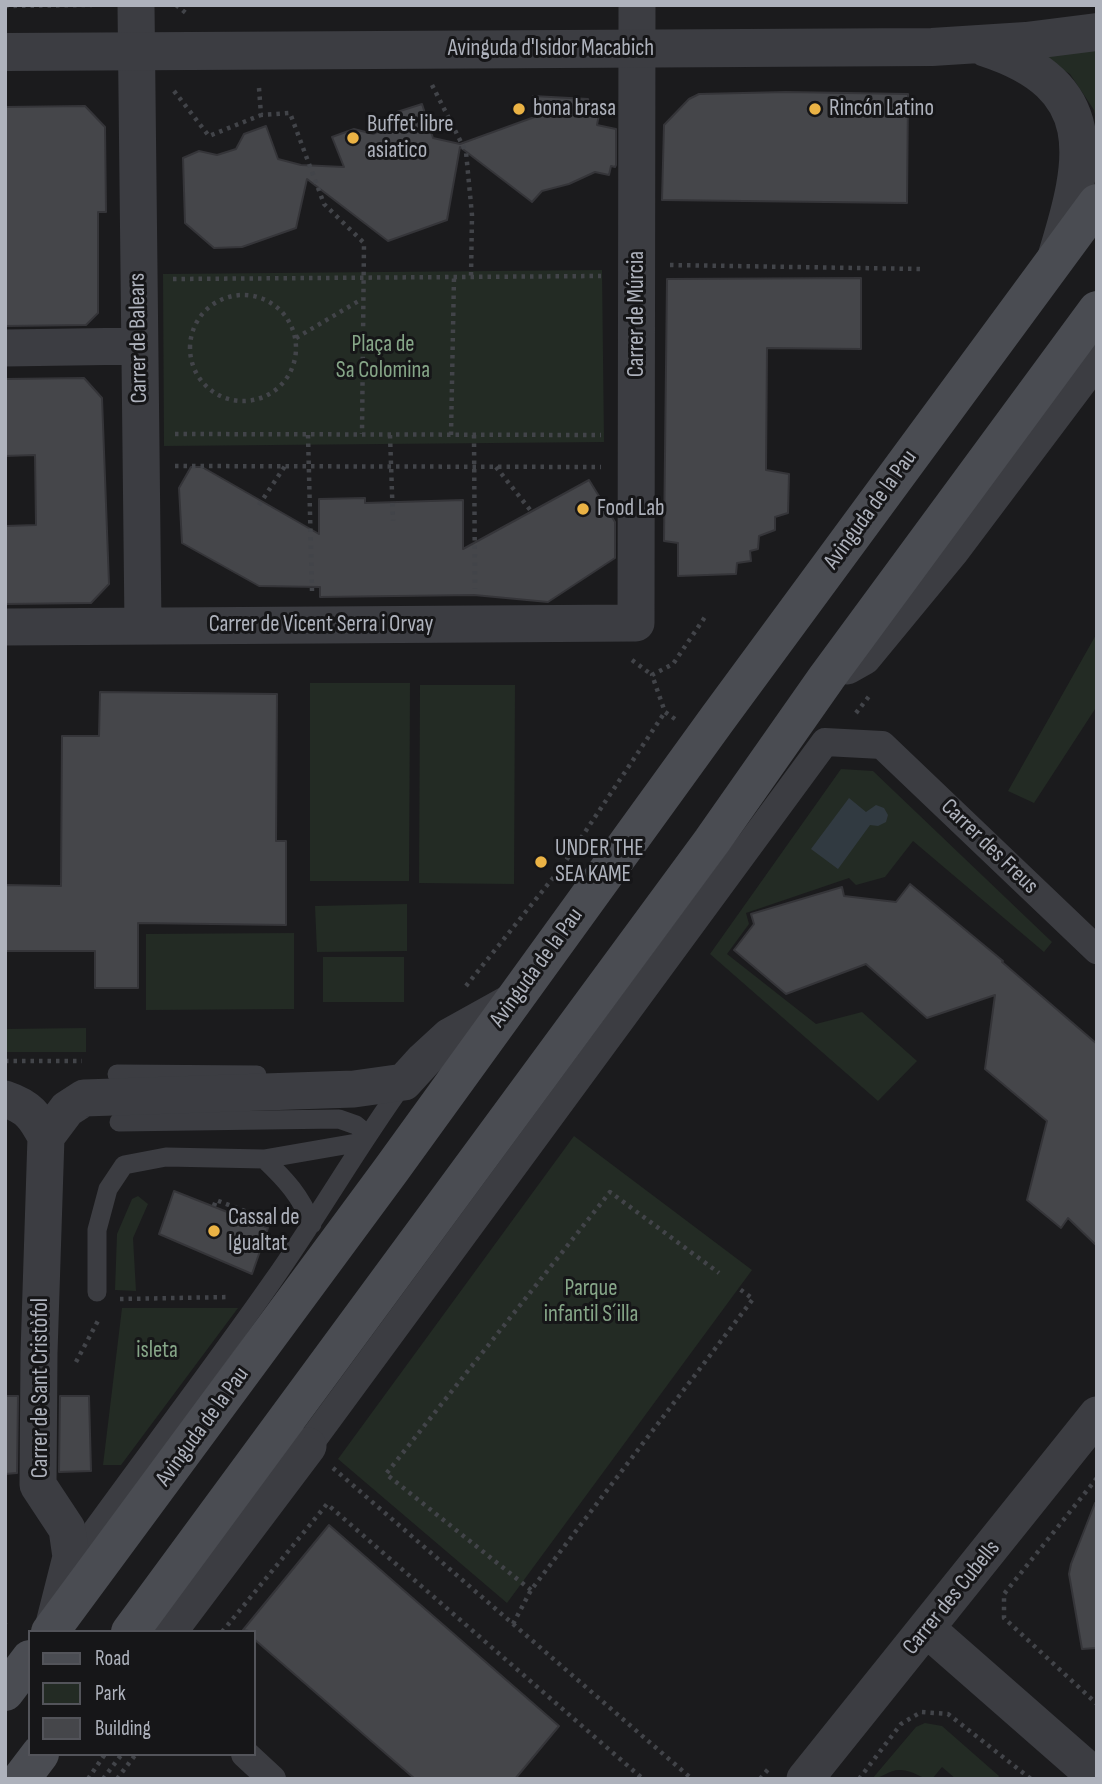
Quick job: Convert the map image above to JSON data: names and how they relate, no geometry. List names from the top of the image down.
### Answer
{
  "streets": {
    "main road": ["Avinguda de la Pau"],
    "street": [
      "Avinguda d'Isidor Macabich",
      "Carrer de Múrcia",
      "Carrer de Balears",
      "Carrer de Vicent Serra i Orvay",
      "Carrer des Freus",
      "Carrer de Sant Cristòfol",
      "Carrer des Cubells"
    ]
  },
  "crossings": [
    ["Avinguda d'Isidor Macabich", "Carrer de Múrcia"],
    ["Avinguda d'Isidor Macabich", "Carrer de Balears"],
    ["Carrer de Múrcia", "Carrer de Vicent Serra i Orvay"],
    ["Carrer de Balears", "Carrer de Vicent Serra i Orvay"],
    ["Avinguda de la Pau", "Carrer de Sant Cristòfol"]
  ],
  "parks": ["Plaça de Sa Colomina", "Parque infantil S´illa", "isleta"],
  "places": [
    "bona brasa",
    "Rincón Latino",
    "Buffet libre asiatico",
    "Food Lab",
    "UNDER THE SEA KAME",
    "Cassal de Igualtat"
  ],
  "legend": ["Road", "Park", "Building"]
}
